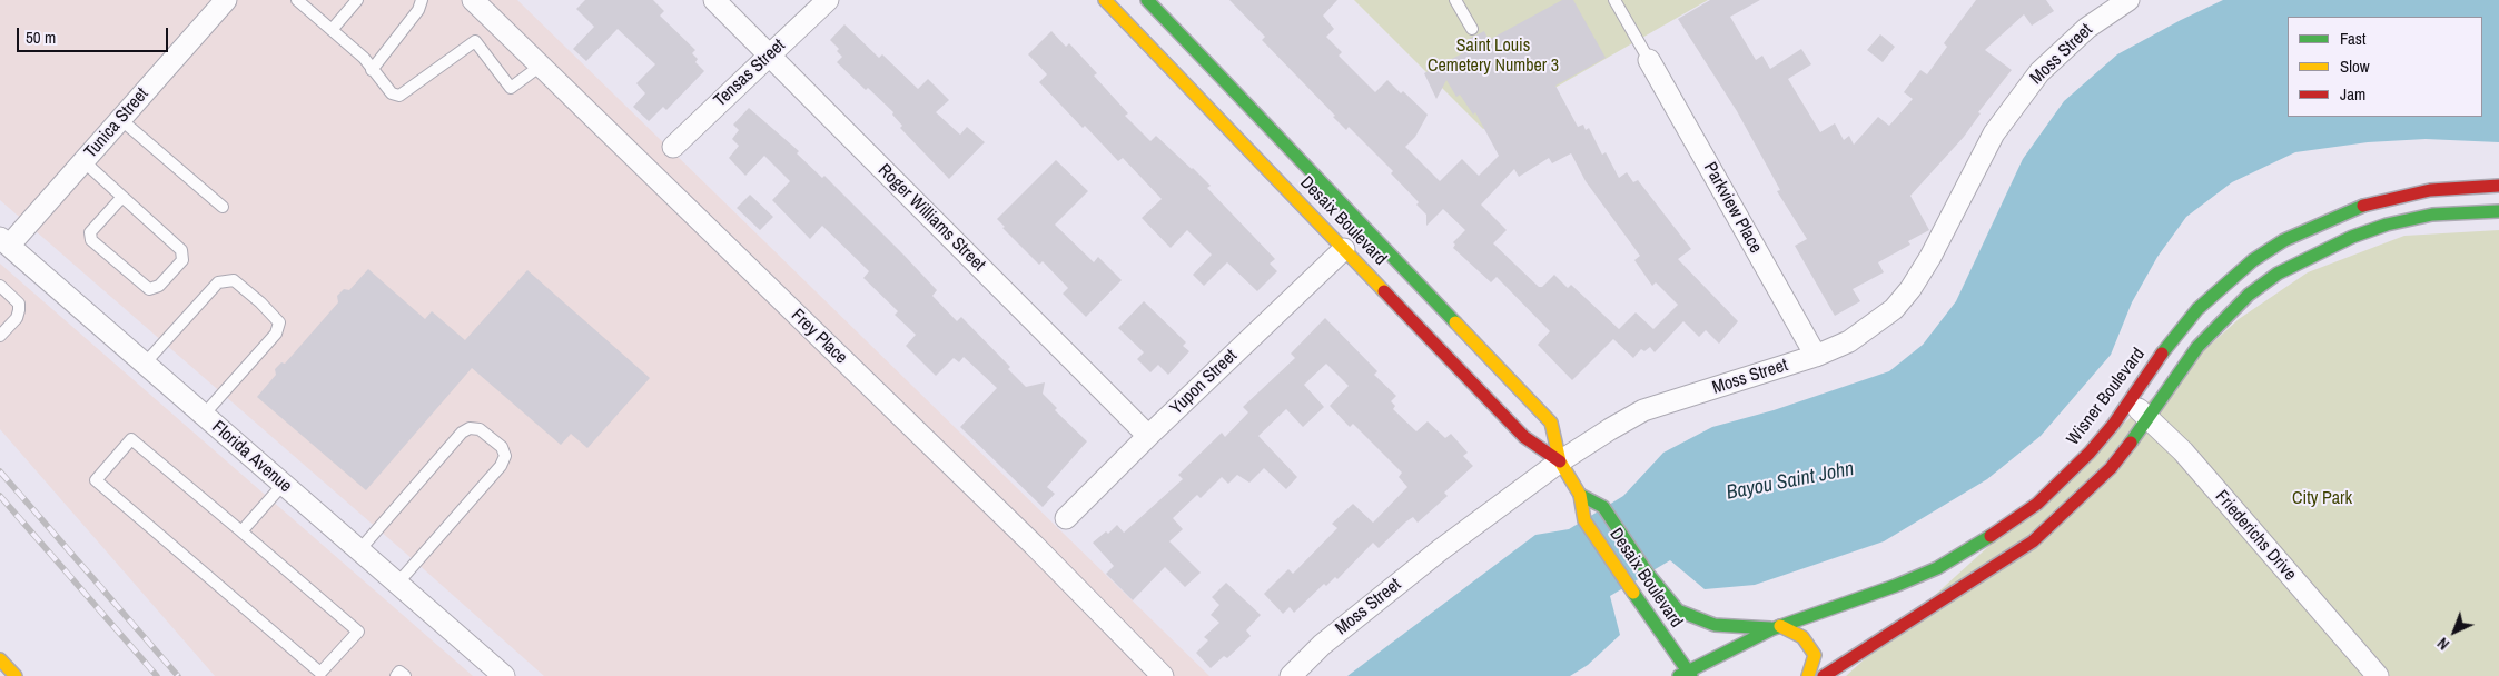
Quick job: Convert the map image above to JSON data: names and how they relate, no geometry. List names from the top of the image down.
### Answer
{
  "streets": {
    "main road": ["Desaix Boulevard", "Wisner Boulevard"],
    "street": [
      "Moss Street",
      "Tensas Street",
      "Tunica Street",
      "Parkview Place",
      "Roger Williams Street",
      "Frey Place",
      "Yupon Street",
      "Florida Avenue",
      "Friederichs Drive"
    ]
  },
  "crossings": [
    ["Moss Street", "Parkview Place"],
    ["Moss Street", "Desaix Boulevard"],
    ["Tensas Street", "Roger Williams Street"],
    ["Tunica Street", "Florida Avenue"],
    ["Roger Williams Street", "Yupon Street"],
    ["Desaix Boulevard", "Yupon Street"],
    ["Desaix Boulevard", "Wisner Boulevard"],
    ["Wisner Boulevard", "Friederichs Drive"]
  ],
  "water": ["Bayou Saint John"],
  "parks": ["Saint Louis Cemetery Number 3", "City Park"],
  "legend": ["Fast", "Slow", "Jam"],
  "scale_bar": "50 m",
  "north": "bottom left"
}
